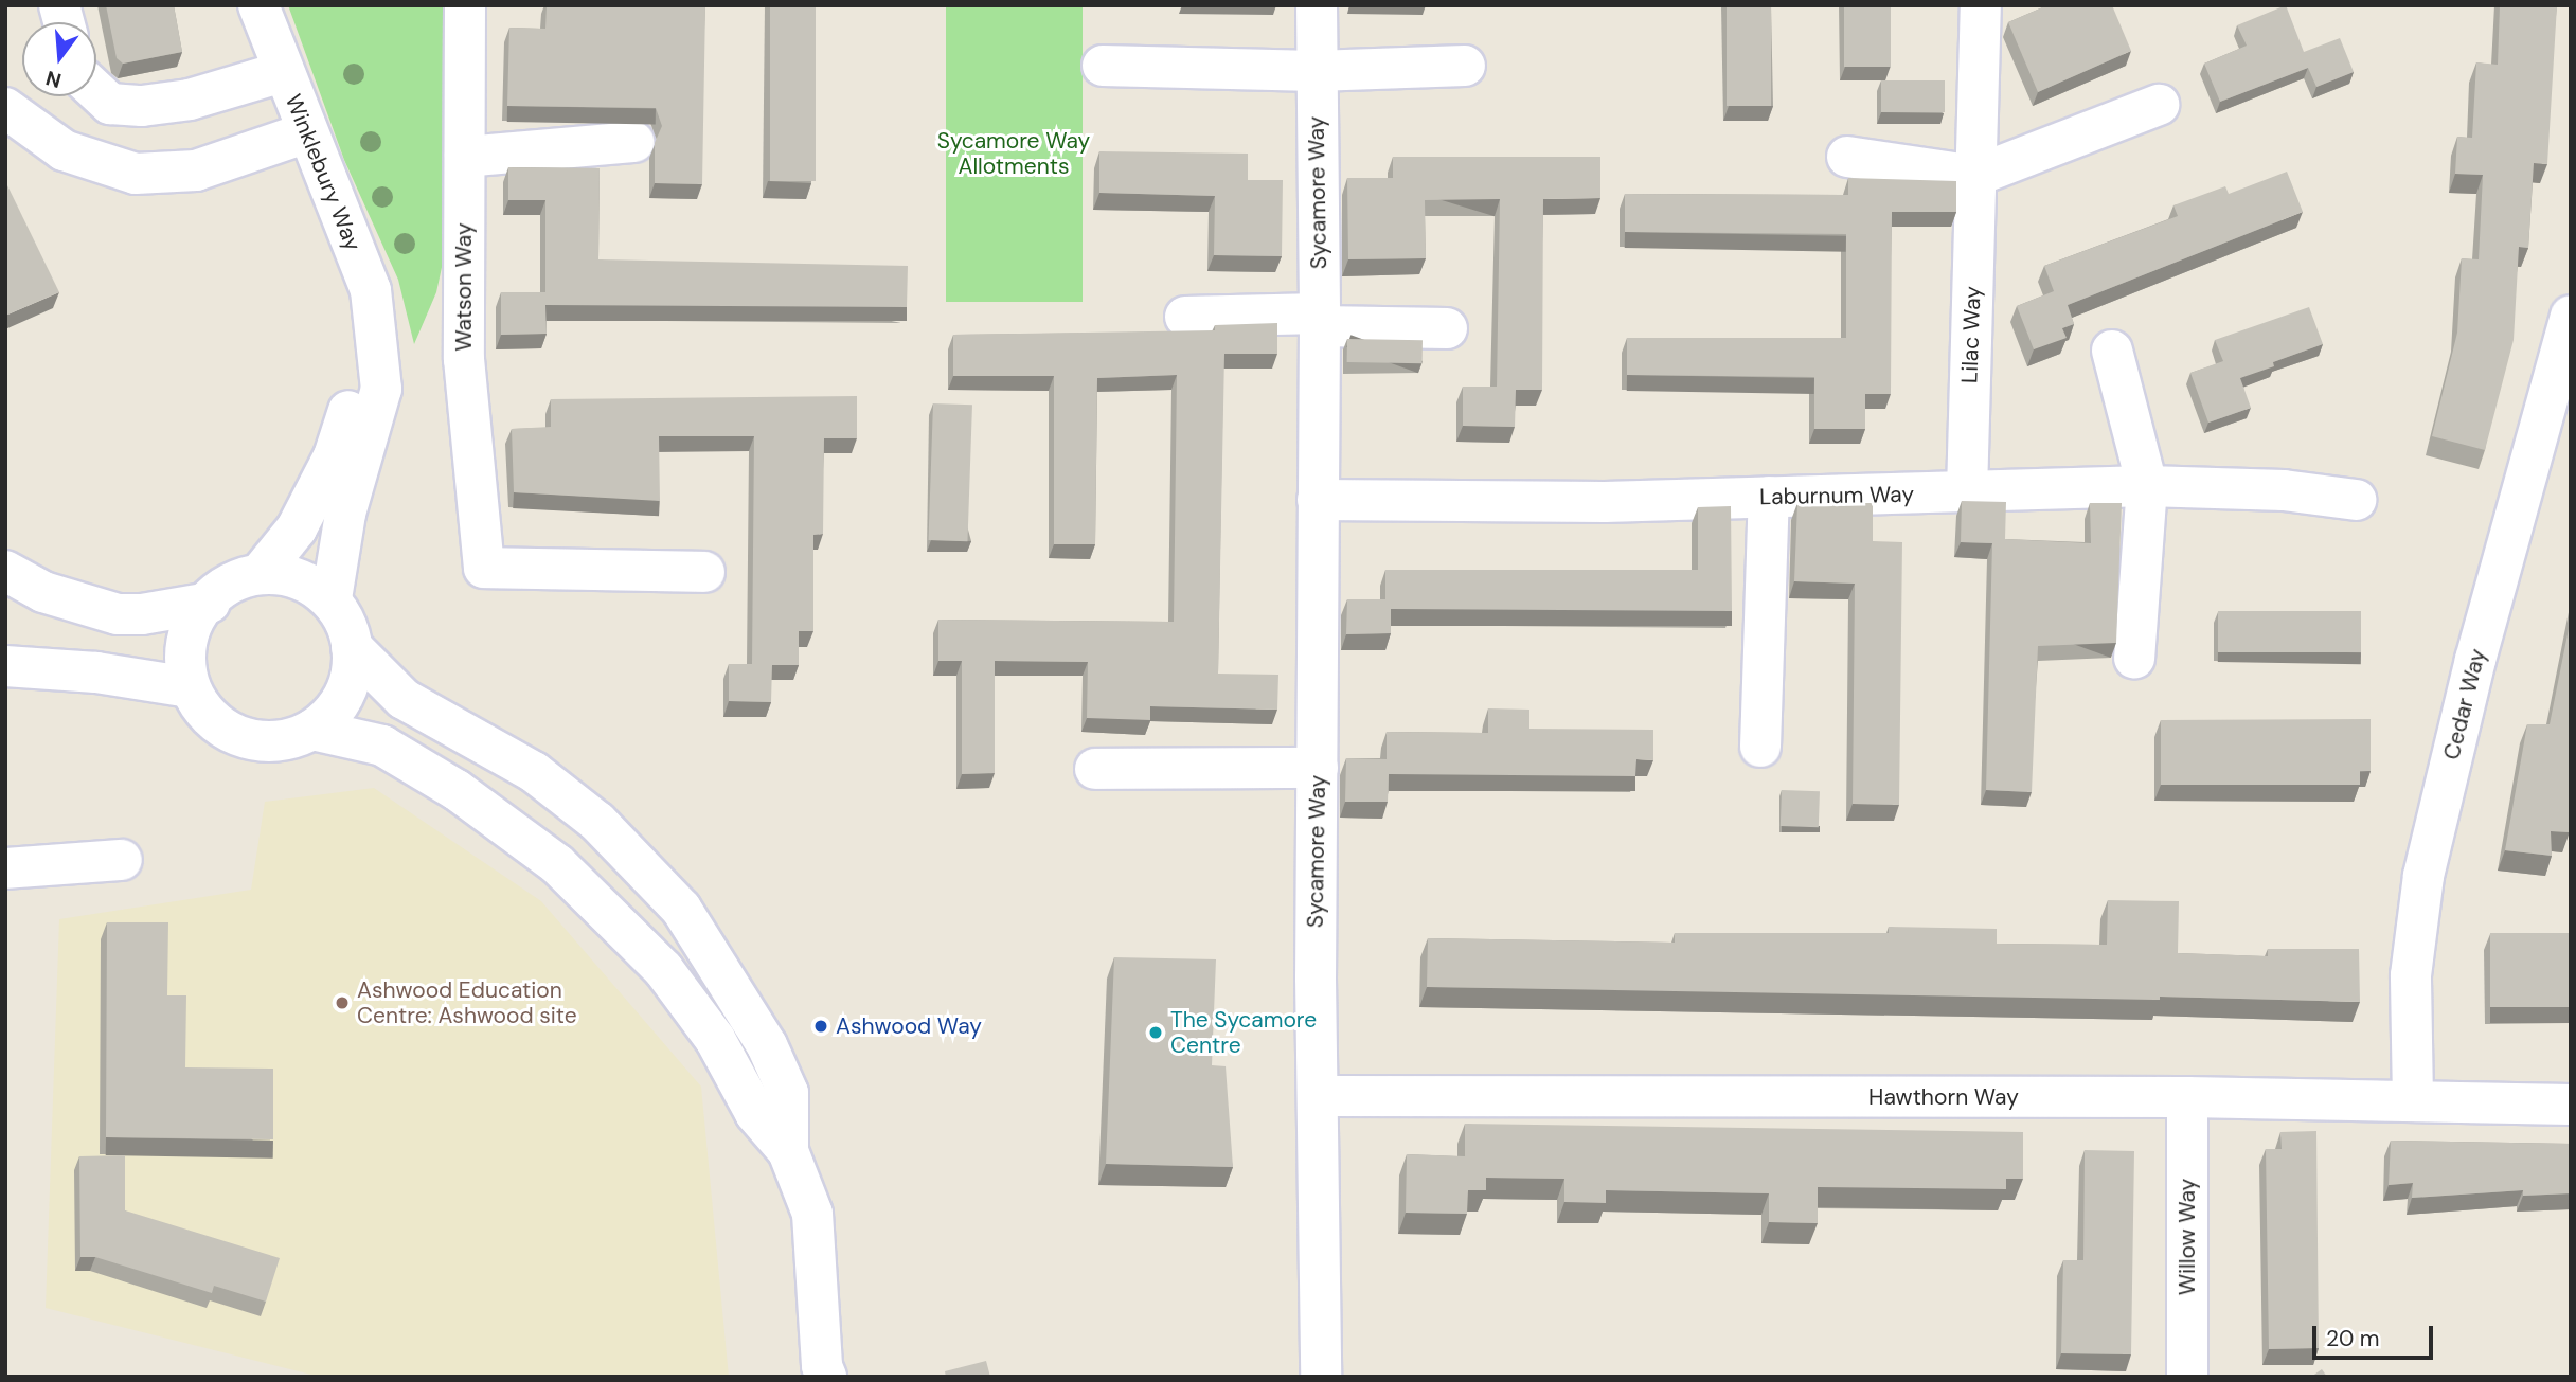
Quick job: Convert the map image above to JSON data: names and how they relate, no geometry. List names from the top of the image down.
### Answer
{
  "streets": {
    "street": [
      "Winklebury Way",
      "Sycamore Way",
      "Watson Way",
      "Lilac Way",
      "Laburnum Way",
      "Cedar Way",
      "Hawthorn Way",
      "Willow Way"
    ]
  },
  "crossings": [
    ["Sycamore Way", "Laburnum Way"],
    ["Sycamore Way", "Hawthorn Way"],
    ["Lilac Way", "Laburnum Way"],
    ["Cedar Way", "Hawthorn Way"],
    ["Hawthorn Way", "Willow Way"]
  ],
  "parks": ["Sycamore Way Allotments"],
  "places": ["Ashwood Education Centre: Ashwood site", "Ashwood Way", "The Sycamore Centre"],
  "scale_bar": "20 m",
  "north": "bottom"
}
